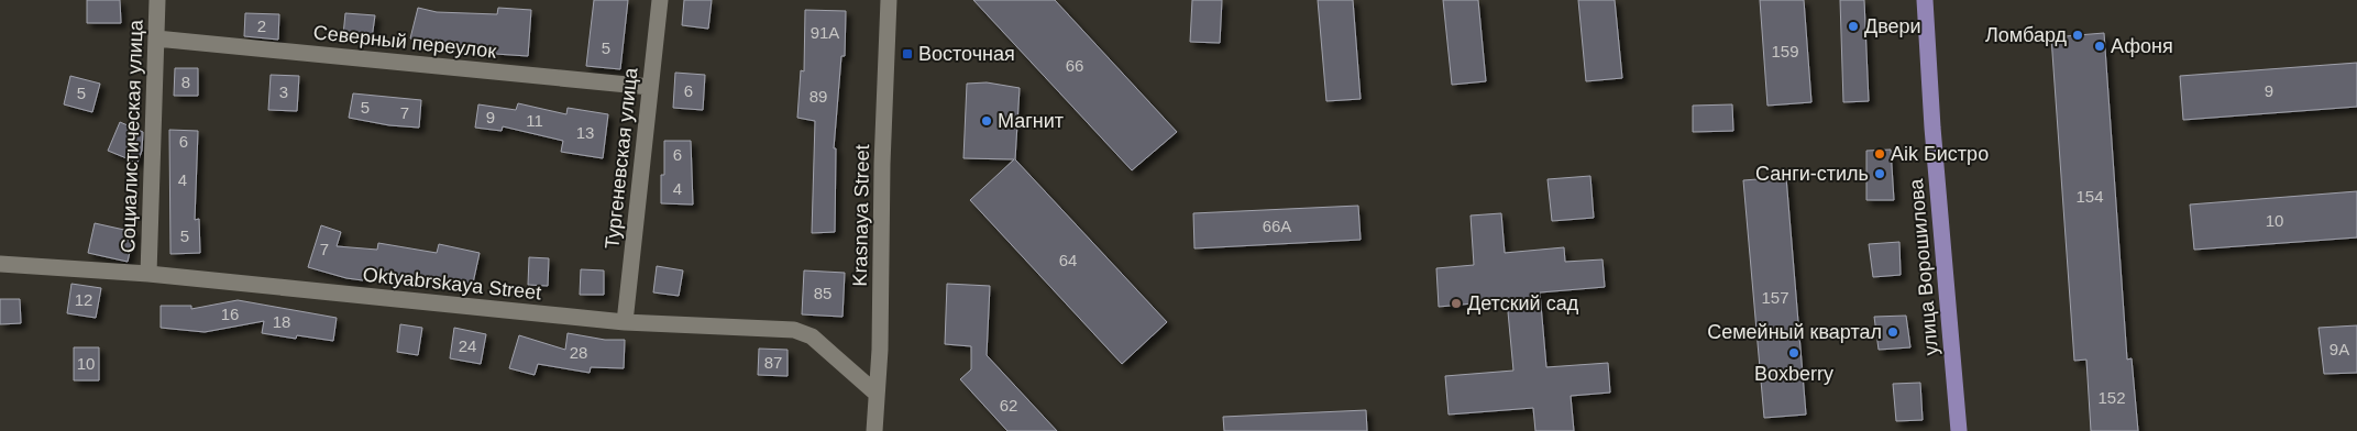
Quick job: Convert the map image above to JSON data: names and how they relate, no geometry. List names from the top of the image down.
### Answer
{
  "streets": {
    "main road": ["улица Ворошилова"],
    "street": [
      "Северный переулок",
      "Социалистическая улица",
      "Тургеневская улица",
      "Krasnaya Street",
      "Oktyabrskaya Street"
    ]
  },
  "crossings": [
    ["Северный переулок", "Социалистическая улица"],
    ["Северный переулок", "Тургеневская улица"],
    ["Социалистическая улица", "Oktyabrskaya Street"],
    ["Тургеневская улица", "Oktyabrskaya Street"],
    ["Krasnaya Street", "Oktyabrskaya Street"]
  ],
  "places": {
    "other": [
      "Двери",
      "Ломбард",
      "Афоня",
      "Магнит",
      "Aik Бистро",
      "Санги-стиль",
      "Детский сад",
      "Семейный квартал",
      "Boxberry"
    ],
    "transit": ["Восточная"]
  },
  "house_numbers": [
    "2",
    "91А",
    "5",
    "159",
    "66",
    "8",
    "6",
    "9",
    "3",
    "5",
    "89",
    "5",
    "7",
    "9",
    "11",
    "13",
    "6",
    "6",
    "4",
    "4",
    "154",
    "10",
    "66А",
    "5",
    "7",
    "64",
    "85",
    "157",
    "12",
    "16",
    "18",
    "24",
    "9А",
    "28",
    "87",
    "10",
    "152",
    "62"
  ]
}
